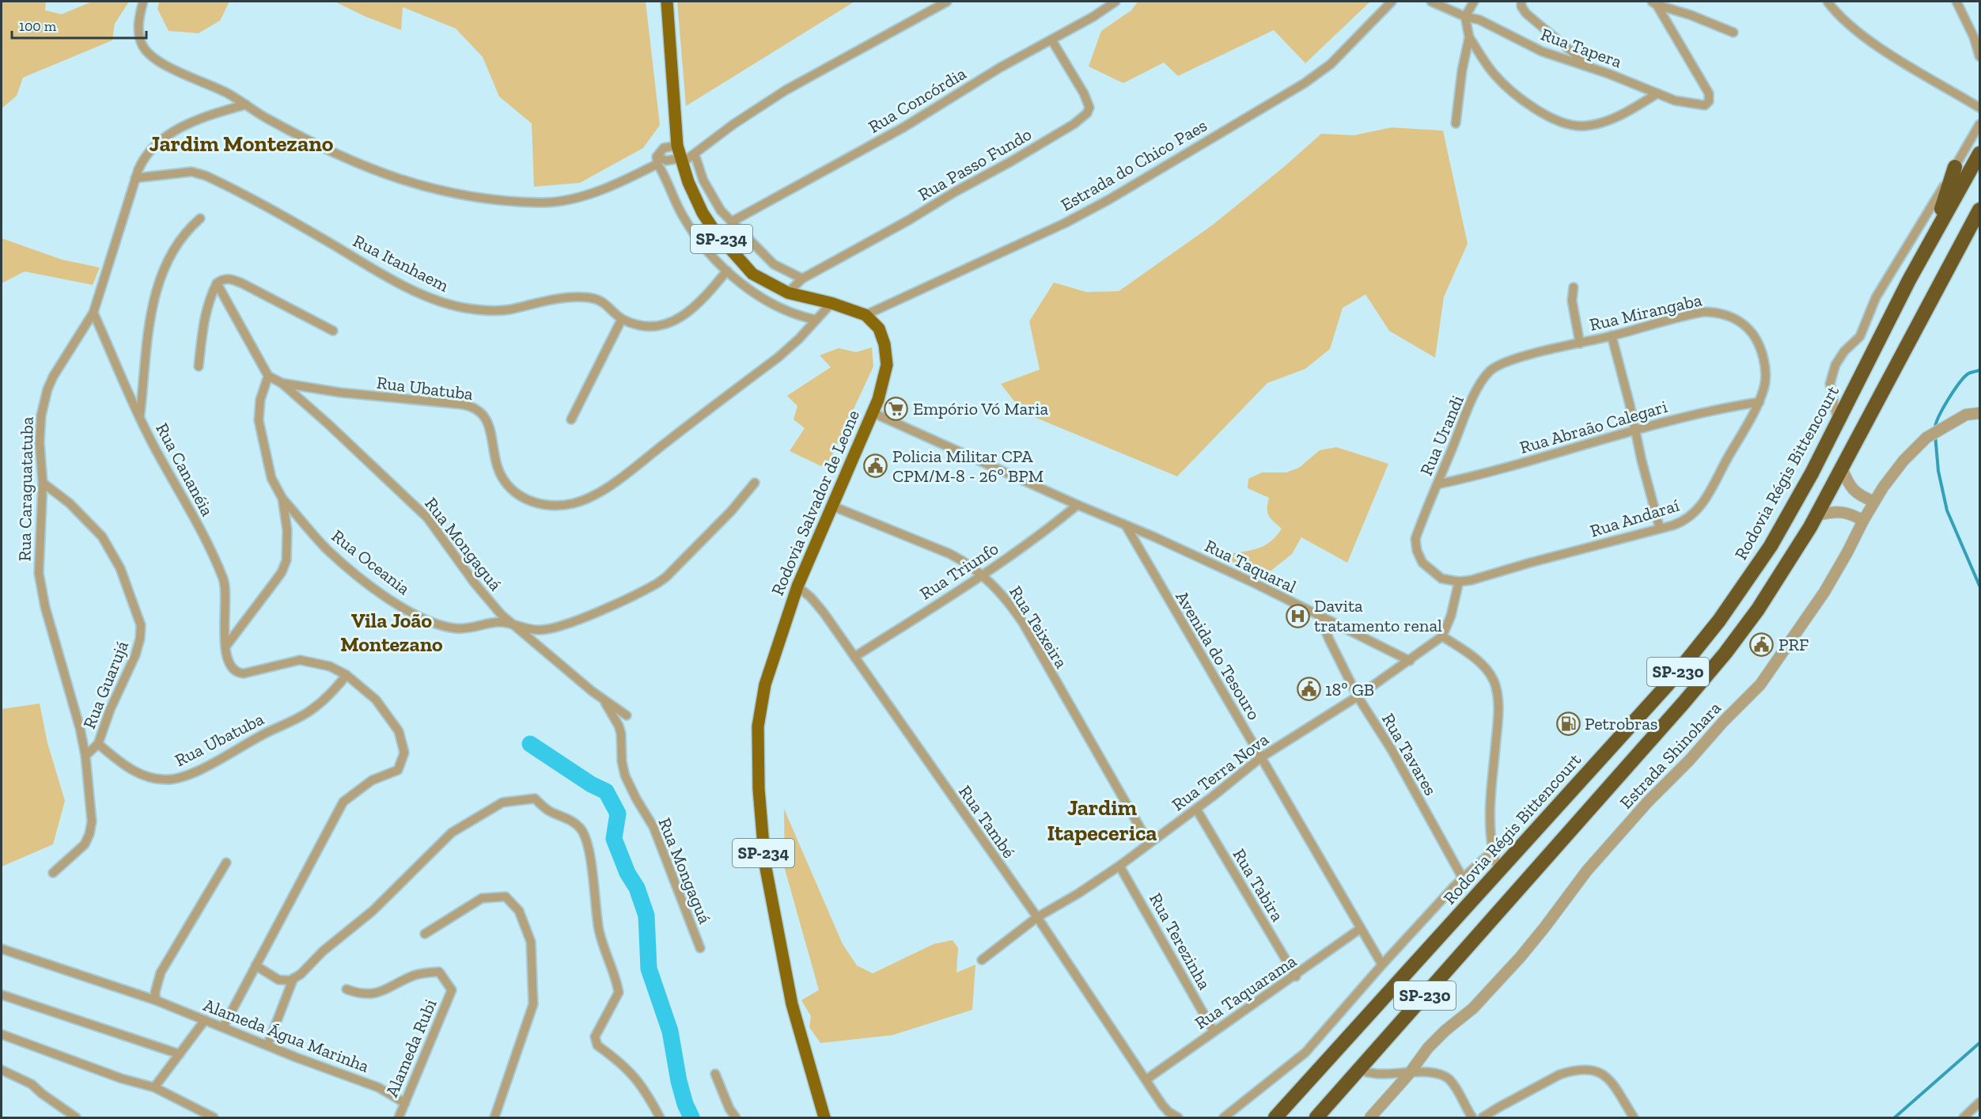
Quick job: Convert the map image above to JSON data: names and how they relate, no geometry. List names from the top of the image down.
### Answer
{
  "streets": {
    "highway": ["Rodovia Régis Bittencourt", "SP-230"],
    "main road": ["SP-234", "Rodovia Salvador de Leone"],
    "street": [
      "Rua Tapera",
      "Rua Concórdia",
      "Rua Passo Fundo",
      "Estrada do Chico Paes",
      "Rua Itanhaem",
      "Rua Mirangaba",
      "Rua Ubatuba",
      "Rua Abraão Calegari",
      "Rua Urandi",
      "Rua Cananéia",
      "Rua Caraguatatuba",
      "Rua Andaraí",
      "Rua Mongaguá",
      "Rua Oceania",
      "Rua Taquaral",
      "Rua Triunfo",
      "Rua Teixeira",
      "Avenida do Tesouro",
      "Rua Guarujá",
      "Rua Tavares",
      "Estrada Shinohara",
      "Rua Terra Nova",
      "Rua També",
      "Rua Tabira",
      "Rua Terezinha",
      "Rua Taquarama",
      "Alameda Água Marinha",
      "Alameda Rubi"
    ]
  },
  "crossings": [
    ["Rua Concórdia", "Rua Passo Fundo"],
    ["Rua Passo Fundo", "SP-234"],
    ["Estrada do Chico Paes", "SP-234"],
    ["Estrada do Chico Paes", "Rodovia Salvador de Leone"],
    ["SP-234", "Rua Ubatuba"],
    ["SP-234", "Rodovia Salvador de Leone"],
    ["Rua Itanhaem", "Rua Caraguatatuba"],
    ["Rua Mirangaba", "Rua Abraão Calegari"],
    ["Rua Mirangaba", "Rua Urandi"],
    ["Rua Mirangaba", "Rua Andaraí"],
    ["Rua Ubatuba", "Rua Cananéia"],
    ["Rua Ubatuba", "Rua Mongaguá"],
    ["Rua Ubatuba", "Rua Guarujá"],
    ["Rua Abraão Calegari", "Rua Urandi"],
    ["Rua Abraão Calegari", "Rua Andaraí"],
    ["Rua Urandi", "Rua Andaraí"],
    ["Rua Cananéia", "Rua Caraguatatuba"],
    ["Rua Caraguatatuba", "Rua Guarujá"],
    ["Rodovia Salvador de Leone", "Rua Taquaral"],
    ["Rodovia Salvador de Leone", "Rua Teixeira"],
    ["Rodovia Salvador de Leone", "Rua També"],
    ["Rua Mongaguá", "Rua Oceania"],
    ["Rua Taquaral", "Rua Triunfo"],
    ["Rua Taquaral", "Avenida do Tesouro"],
    ["Rua Taquaral", "Rua Tavares"],
    ["Rua Taquaral", "Rua Terra Nova"],
    ["Rua Triunfo", "Rua Teixeira"],
    ["Rua Triunfo", "Rua També"],
    ["Rua Teixeira", "Rua Terra Nova"],
    ["Avenida do Tesouro", "Rua Terra Nova"],
    ["Avenida do Tesouro", "Rua Taquarama"],
    ["Rua Tavares", "Rua Terra Nova"],
    ["Rua Terra Nova", "Rua També"],
    ["Rua Terra Nova", "Rua Tabira"],
    ["Rua Terra Nova", "Rua Terezinha"],
    ["Rua També", "Rua Taquarama"],
    ["Rua Tabira", "Rua Taquarama"],
    ["Rua Terezinha", "Rua Taquarama"],
    ["Alameda Água Marinha", "Alameda Rubi"]
  ],
  "districts": ["Jardim Montezano", "Vila João Montezano", "Jardim Itapecerica"],
  "places": {
    "supermarket": ["Empório Vó Maria"],
    "public building": ["Policia Militar CPA CPM/M-8 - 26º BPM", "PRF", "18º GB"],
    "hospital": ["Davita tratamento renal"],
    "fuel station": ["Petrobras"]
  },
  "scale_bar": "100 m"
}
